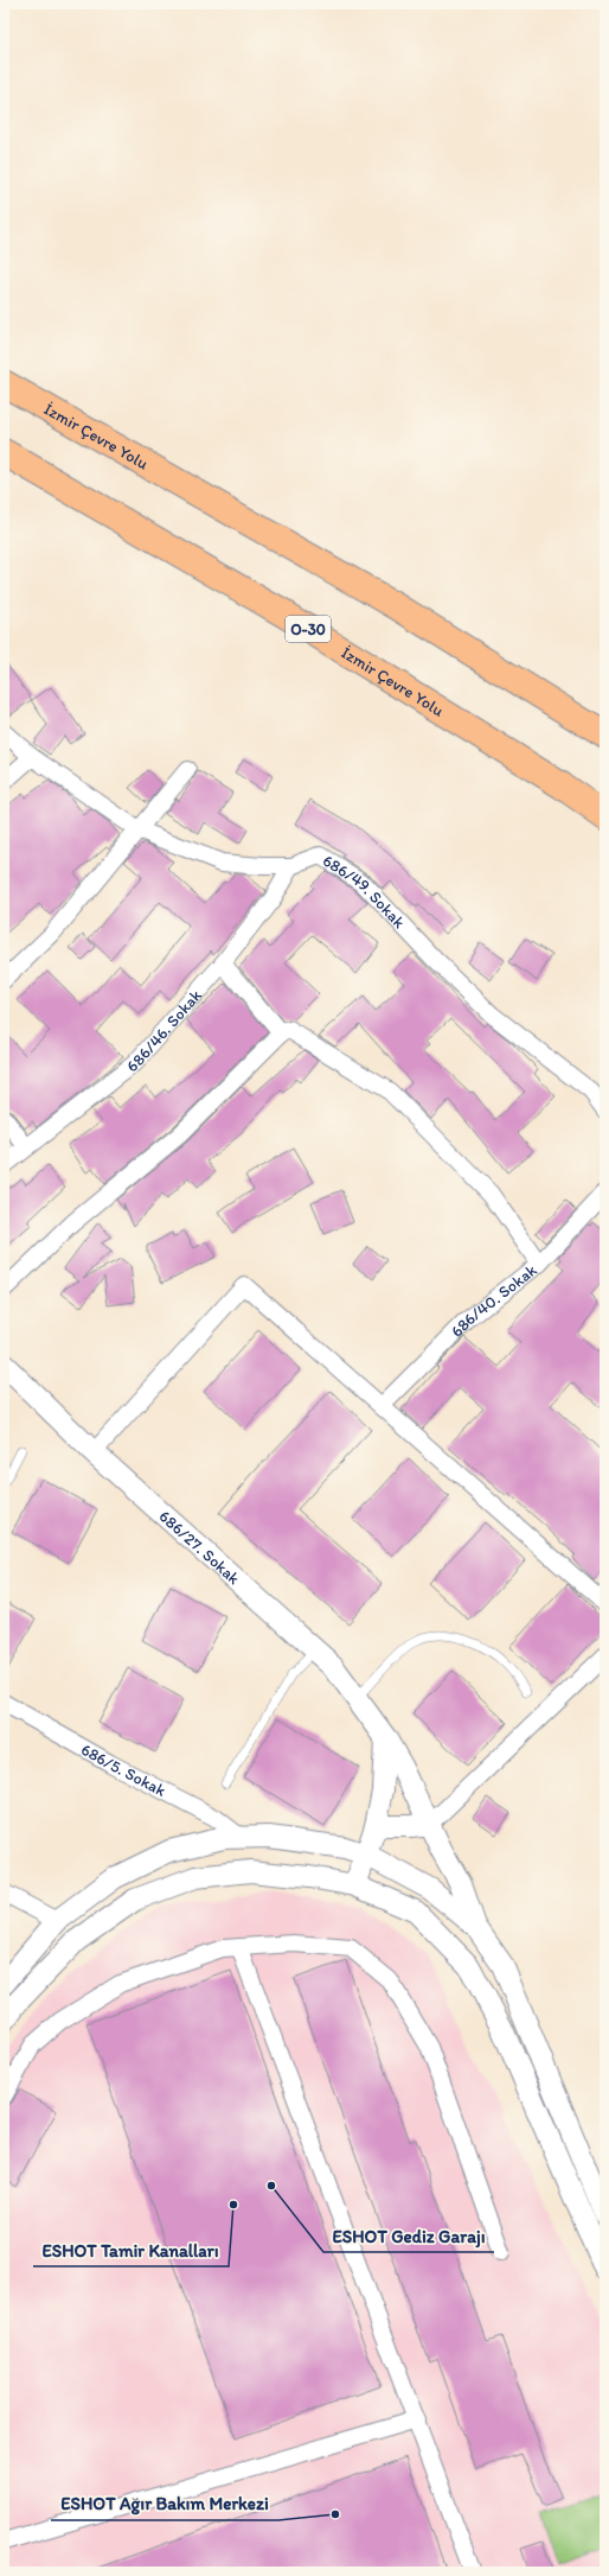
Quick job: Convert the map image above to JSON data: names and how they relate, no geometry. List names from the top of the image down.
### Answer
{
  "streets": {
    "highway": ["İzmir Çevre Yolu", "O-30"],
    "street": [
      "686/49. Sokak",
      "686/46. Sokak",
      "686/40. Sokak",
      "686/27. Sokak",
      "686/5. Sokak"
    ]
  },
  "crossings": [
    ["686/49. Sokak", "686/46. Sokak"]
  ],
  "places": ["ESHOT Gediz Garajı", "ESHOT Tamir Kanalları", "ESHOT Ağır Bakım Merkezi"]
}
